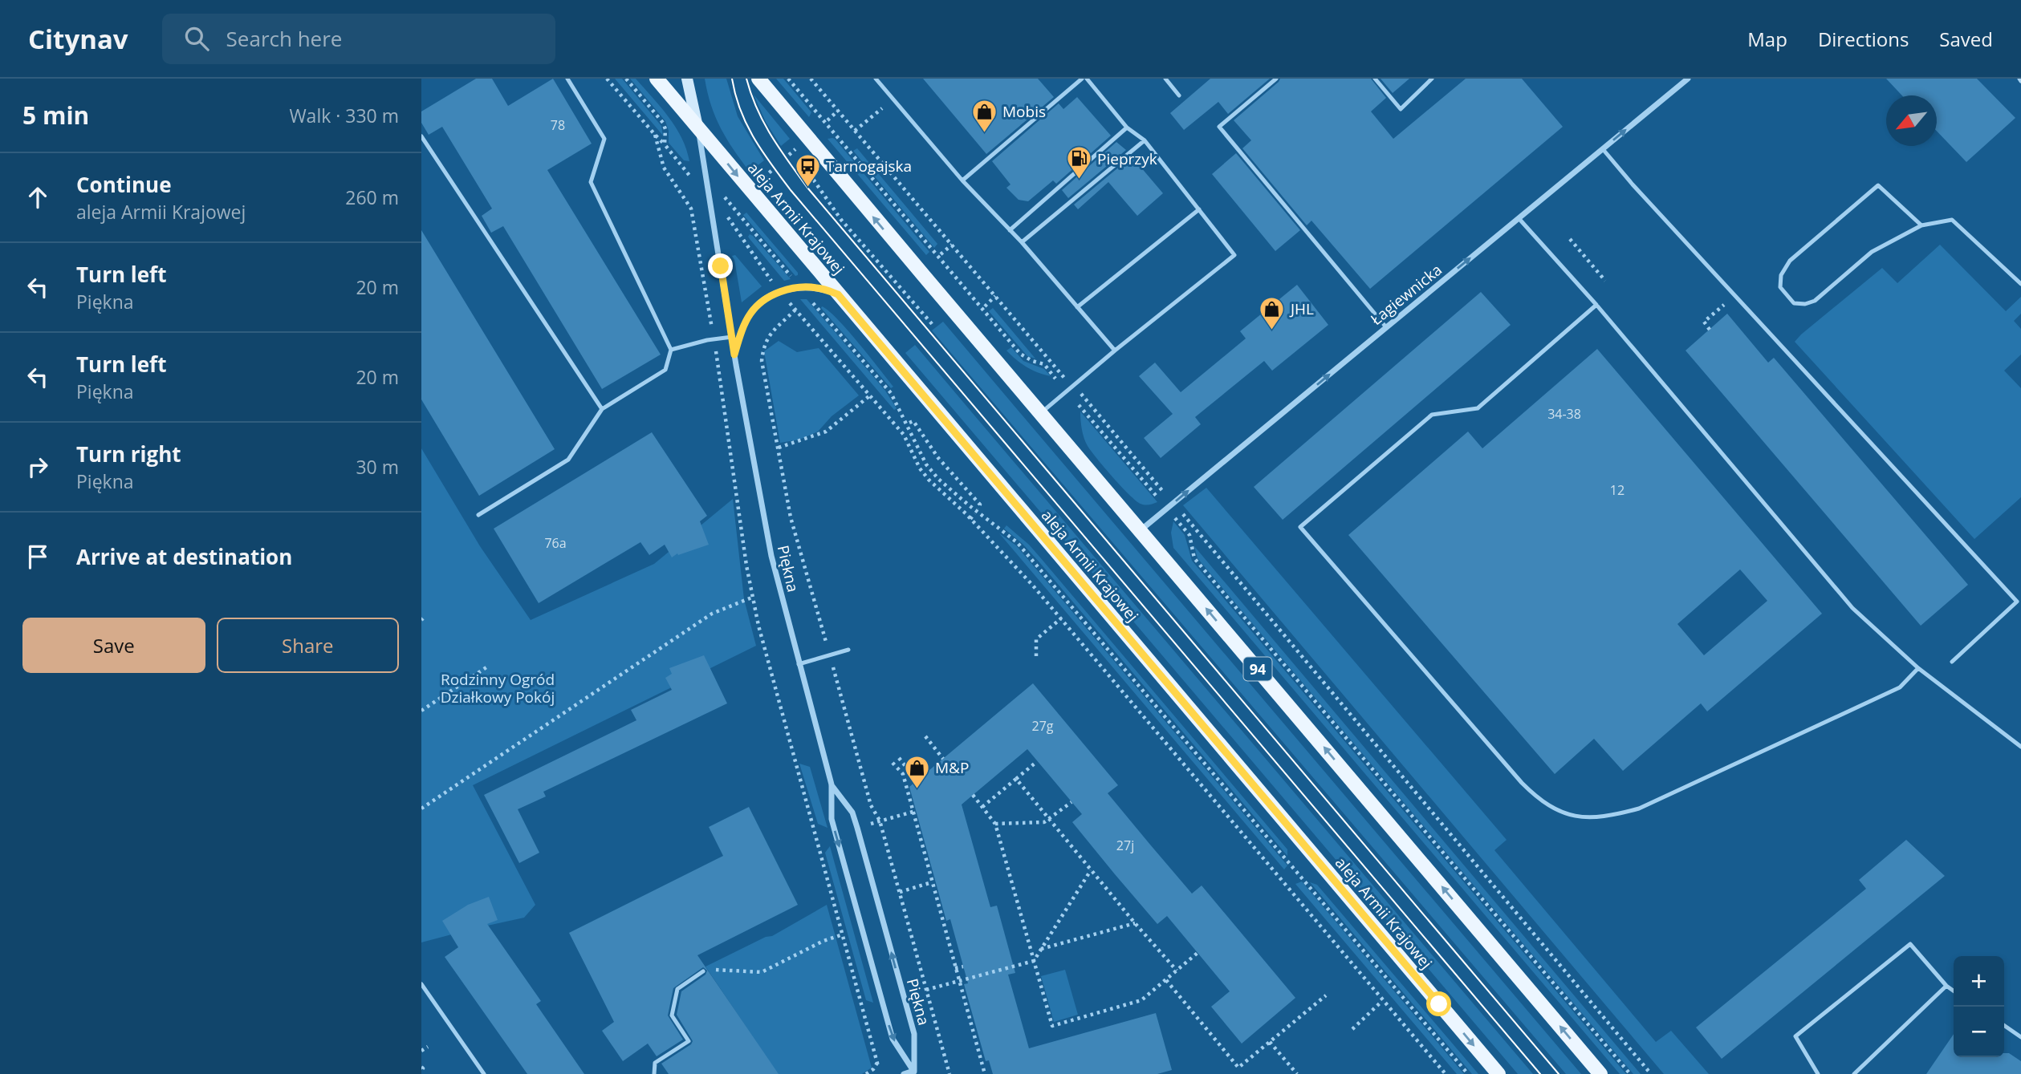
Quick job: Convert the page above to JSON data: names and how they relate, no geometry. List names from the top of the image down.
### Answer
{
  "streets": {
    "main road": ["aleja Armii Krajowej", "94"],
    "street": ["Łagiewnicka", "Piękna"]
  },
  "crossings": [
    ["aleja Armii Krajowej", "Piękna"],
    ["Łagiewnicka", "94"]
  ],
  "one_way": ["Łagiewnicka"],
  "parks": ["Rodzinny Ogród Działkowy Pokój"],
  "places": {
    "shop": ["Mobis", "JHL", "M&P"],
    "fuel station": ["Pieprzyk"],
    "bus stop": ["Tarnogajska"]
  },
  "house_numbers": [
    "78",
    "34-38",
    "12",
    "76a",
    "27g",
    "27j"
  ],
  "north": "bottom left",
  "page": {
    "header": "Citynav",
    "search": "Search here",
    "nav": ["Map", "Directions", "Saved"],
    "heading": ["5 min", "Walk · 330 m"],
    "list": [
      ["Continue", "aleja Armii Krajowej", "260 m"],
      ["Turn left", "Piękna", "20 m"],
      ["Turn left", "Piękna", "20 m"],
      ["Turn right", "Piękna", "30 m"],
      "Arrive at destination"
    ],
    "buttons": ["Save", "Share"],
    "map_buttons": ["+", "−"]
  }
}
